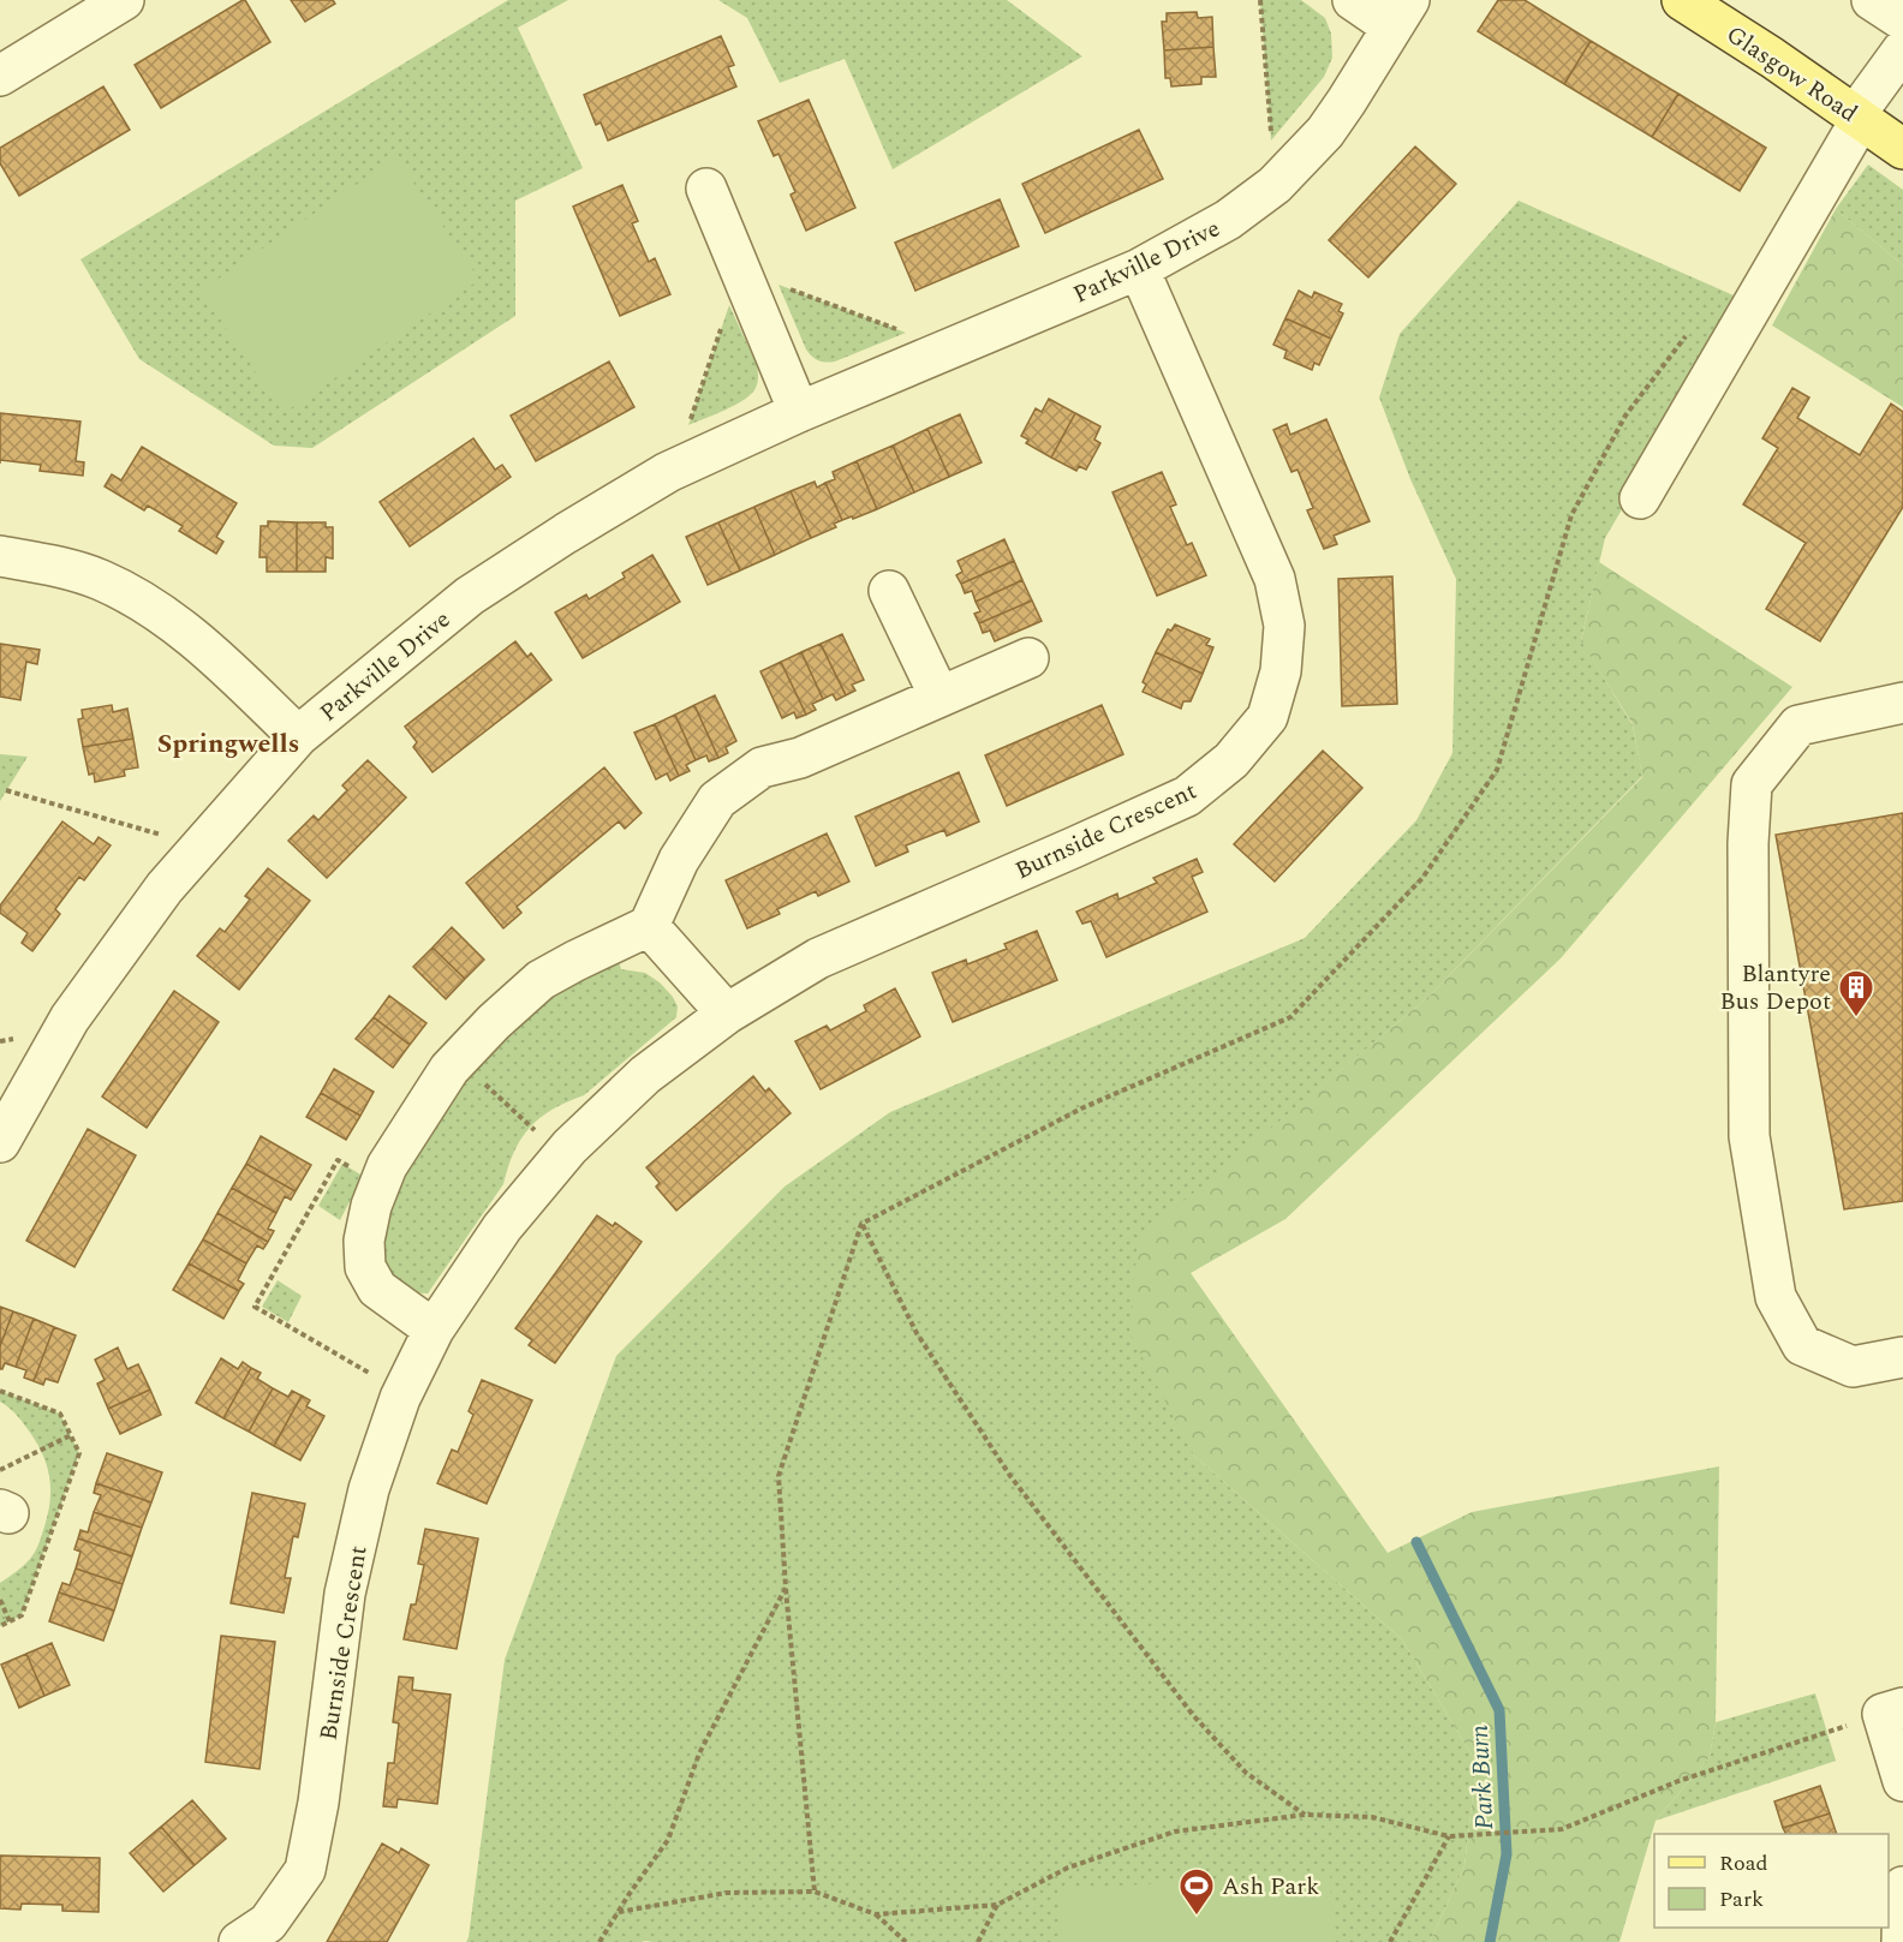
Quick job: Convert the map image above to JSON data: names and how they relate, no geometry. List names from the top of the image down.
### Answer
{
  "streets": {
    "main road": ["Glasgow Road"],
    "street": ["Parkville Drive", "Burnside Crescent"]
  },
  "crossings": [
    ["Parkville Drive", "Burnside Crescent"]
  ],
  "districts": ["Springwells"],
  "water": ["Park Burn"],
  "places": {
    "building": ["Blantyre Bus Depot"],
    "sports": ["Ash Park"]
  },
  "legend": ["Road", "Park"]
}
